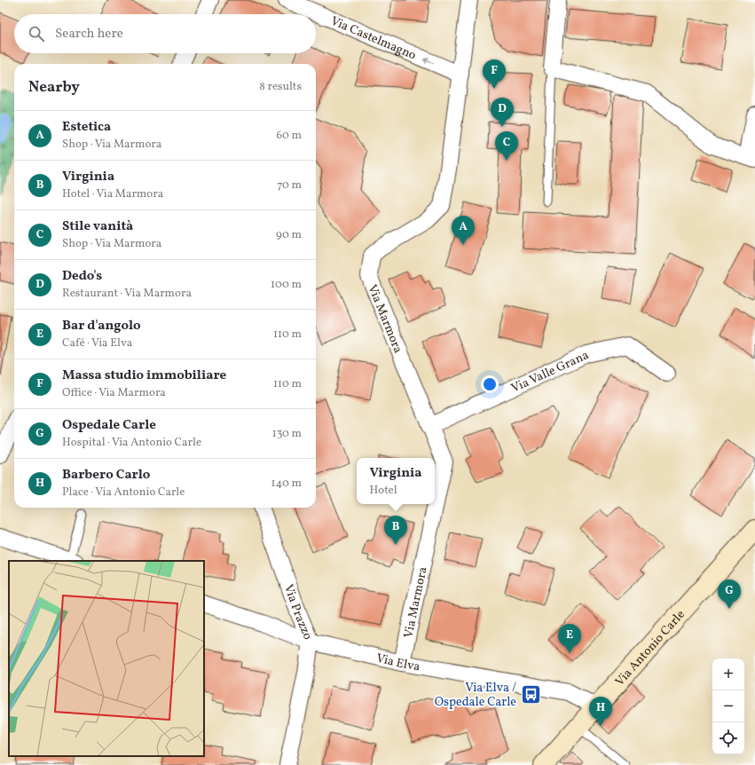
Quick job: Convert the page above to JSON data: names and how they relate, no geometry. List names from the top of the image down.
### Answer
{
  "streets": {
    "street": [
      "Via Castelmagno",
      "Via Marmora",
      "Via Valle Grana",
      "Via Prazzo",
      "Via Antonio Carle",
      "Via Elva"
    ]
  },
  "crossings": [
    ["Via Castelmagno", "Via Marmora"],
    ["Via Marmora", "Via Valle Grana"],
    ["Via Marmora", "Via Elva"],
    ["Via Prazzo", "Via Elva"],
    ["Via Antonio Carle", "Via Elva"]
  ],
  "one_way": ["Via Castelmagno"],
  "places": {
    "bus stop": ["Via Elva / Ospedale Carle"]
  },
  "page": {
    "search": "Search here",
    "pins": [
      "F",
      "D",
      "C",
      "A",
      "B",
      "G",
      "E",
      "H"
    ],
    "heading": ["Nearby", "8 results"],
    "list": [
      {
        "mark": "A",
        "name": "Estetica",
        "note": "Shop · Via Marmora",
        "value": "60 m"
      },
      {
        "mark": "B",
        "name": "Virginia",
        "note": "Hotel · Via Marmora",
        "value": "70 m"
      },
      {
        "mark": "C",
        "name": "Stile vanità",
        "note": "Shop · Via Marmora",
        "value": "90 m"
      },
      {
        "mark": "D",
        "name": "Dedo's",
        "note": "Restaurant · Via Marmora",
        "value": "100 m"
      },
      {
        "mark": "E",
        "name": "Bar d'angolo",
        "note": "Café · Via Elva",
        "value": "110 m"
      },
      {
        "mark": "F",
        "name": "Massa studio immobiliare",
        "note": "Office · Via Marmora",
        "value": "110 m"
      },
      {
        "mark": "G",
        "name": "Ospedale Carle",
        "note": "Hospital · Via Antonio Carle",
        "value": "130 m"
      },
      {
        "mark": "H",
        "name": "Barbero Carlo",
        "note": "Place · Via Antonio Carle",
        "value": "140 m"
      }
    ],
    "popup": ["Virginia", "Hotel"],
    "map_buttons": ["+", "−"]
  }
}
